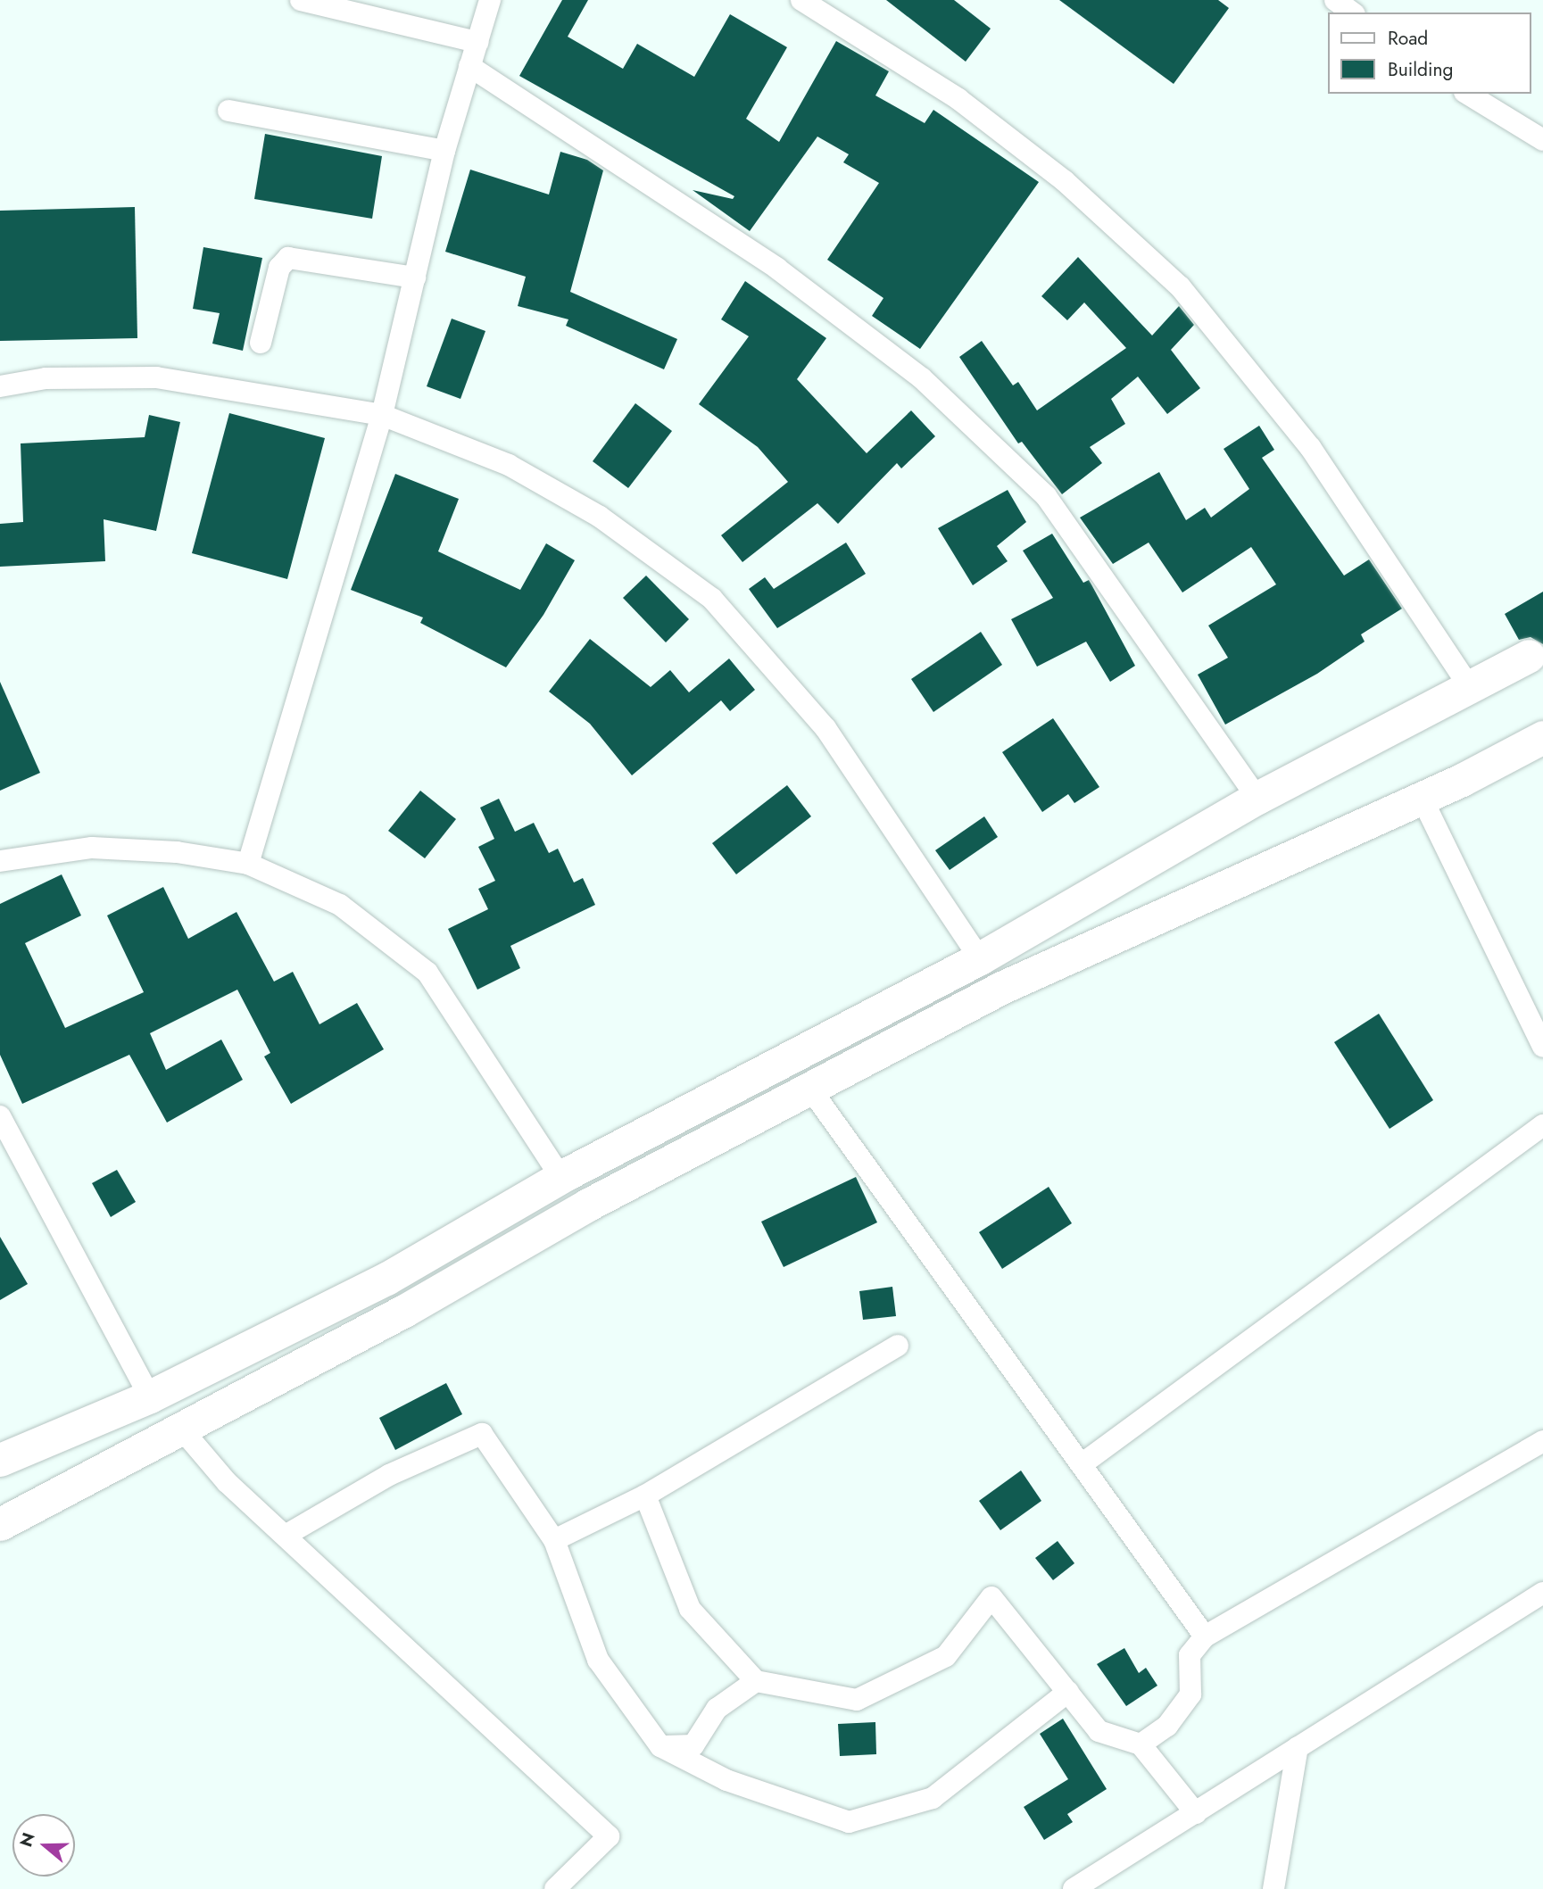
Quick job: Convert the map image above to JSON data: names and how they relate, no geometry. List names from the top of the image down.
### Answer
{
  "legend": ["Road", "Building"],
  "north": "left"
}
